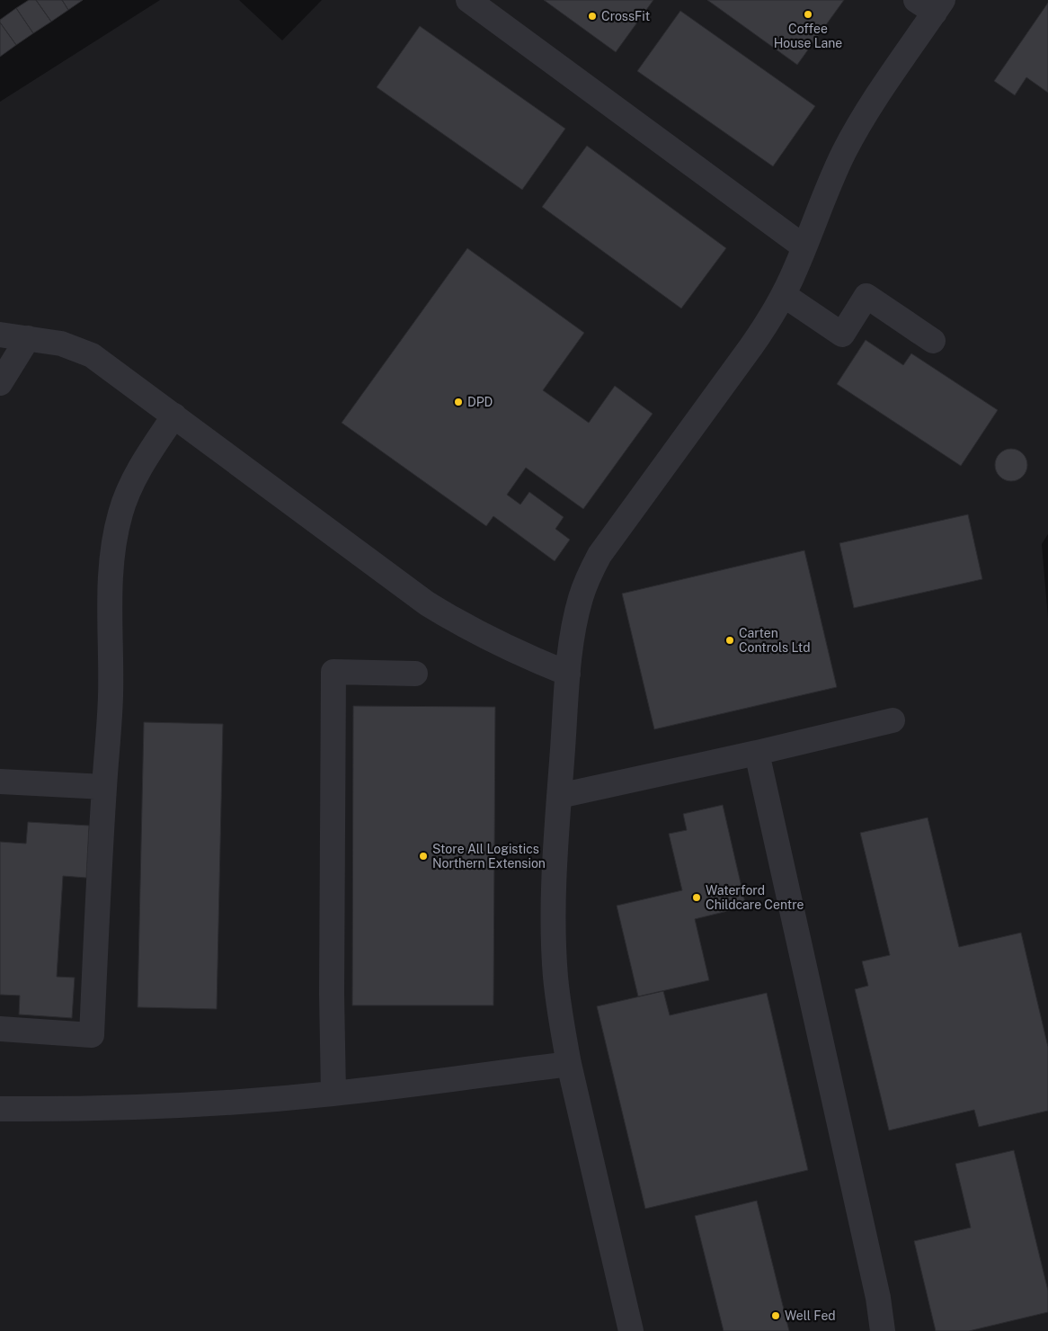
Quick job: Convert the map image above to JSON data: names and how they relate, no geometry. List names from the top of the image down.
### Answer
{
  "places": [
    "Coffee House Lane",
    "CrossFit",
    "DPD",
    "Carten Controls Ltd",
    "Store All Logistics Northern Extension",
    "Waterford Childcare Centre",
    "Well Fed"
  ]
}
